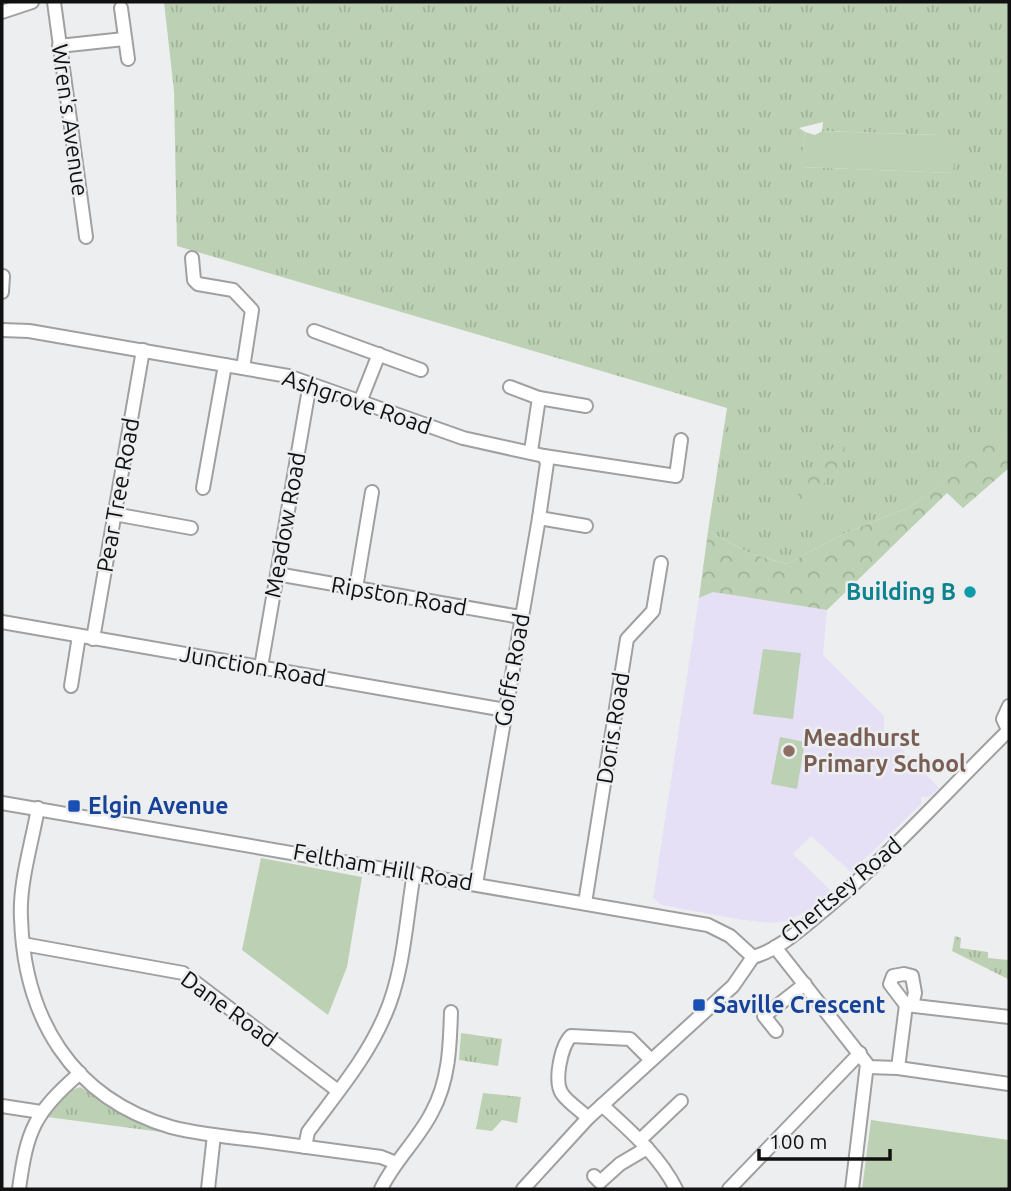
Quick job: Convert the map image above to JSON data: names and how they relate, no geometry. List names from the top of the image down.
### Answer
{
  "streets": {
    "street": [
      "Wren's Avenue",
      "Ashgrove Road",
      "Pear Tree Road",
      "Meadow Road",
      "Ripston Road",
      "Junction Road",
      "Goffs Road",
      "Doris Road",
      "Feltham Hill Road",
      "Chertsey Road",
      "Dane Road"
    ]
  },
  "crossings": [
    ["Ashgrove Road", "Pear Tree Road"],
    ["Ashgrove Road", "Meadow Road"],
    ["Ashgrove Road", "Goffs Road"],
    ["Pear Tree Road", "Junction Road"],
    ["Meadow Road", "Ripston Road"],
    ["Meadow Road", "Junction Road"],
    ["Ripston Road", "Goffs Road"],
    ["Junction Road", "Goffs Road"],
    ["Goffs Road", "Feltham Hill Road"],
    ["Doris Road", "Feltham Hill Road"],
    ["Feltham Hill Road", "Chertsey Road"]
  ],
  "places": {
    "other": ["Building B", "Meadhurst Primary School"],
    "transit": ["Elgin Avenue", "Saville Crescent"]
  },
  "scale_bar": "100 m"
}
